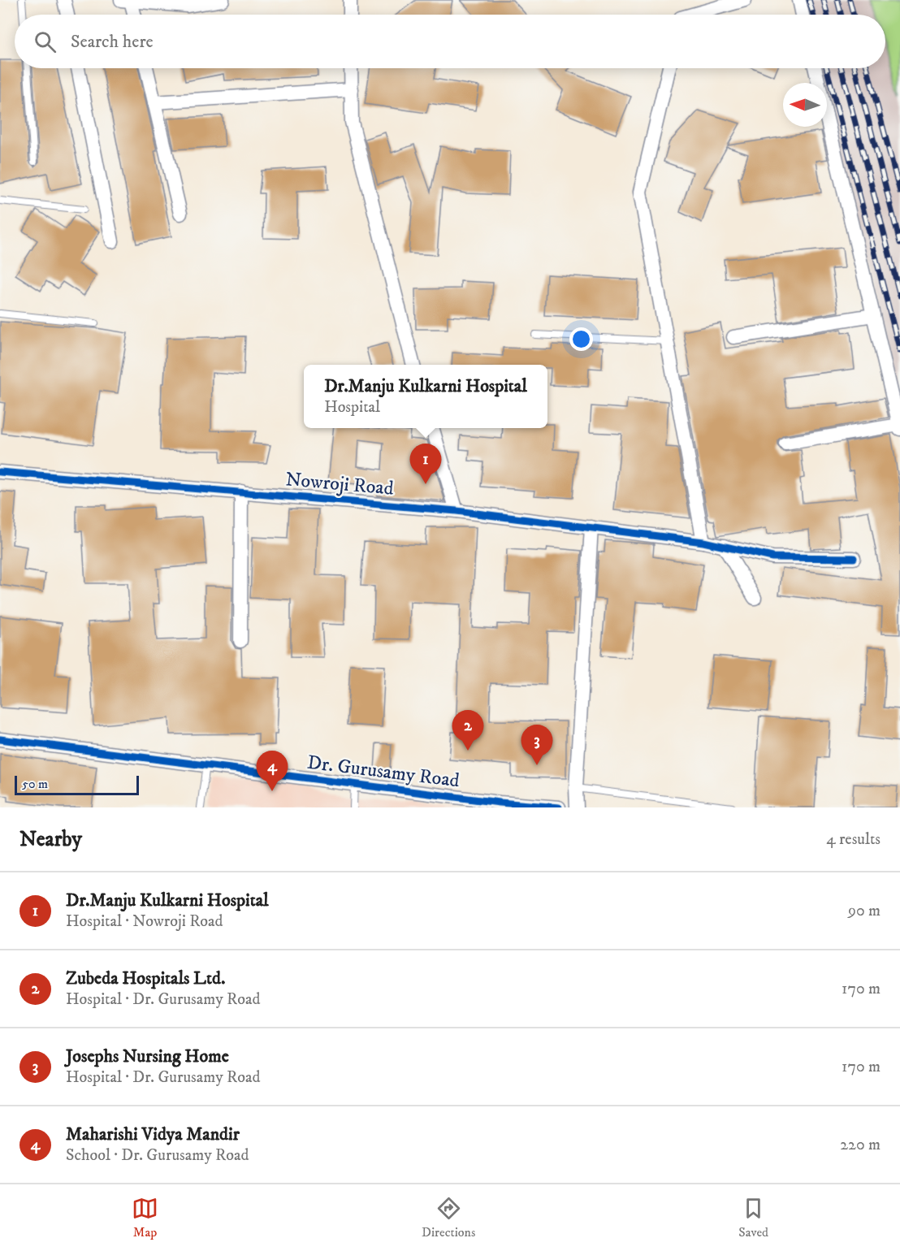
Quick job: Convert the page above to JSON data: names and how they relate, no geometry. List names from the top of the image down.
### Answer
{
  "streets": {
    "street": ["Nowroji Road", "Dr. Gurusamy Road"]
  },
  "scale_bar": "50 m",
  "north": "left",
  "page": {
    "search": "Search here",
    "popup": ["Dr.Manju Kulkarni Hospital", "Hospital"],
    "pins": [
      "1",
      "2",
      "3",
      "4"
    ],
    "scale": "50 m",
    "heading": ["Nearby", "4 results"],
    "list": [
      {
        "mark": "1",
        "name": "Dr.Manju Kulkarni Hospital",
        "note": "Hospital · Nowroji Road",
        "value": "90 m"
      },
      {
        "mark": "2",
        "name": "Zubeda Hospitals Ltd.",
        "note": "Hospital · Dr. Gurusamy Road",
        "value": "170 m"
      },
      {
        "mark": "3",
        "name": "Josephs Nursing Home",
        "note": "Hospital · Dr. Gurusamy Road",
        "value": "170 m"
      },
      {
        "mark": "4",
        "name": "Maharishi Vidya Mandir",
        "note": "School · Dr. Gurusamy Road",
        "value": "220 m"
      }
    ],
    "nav": ["Map", "Directions", "Saved"]
  }
}
